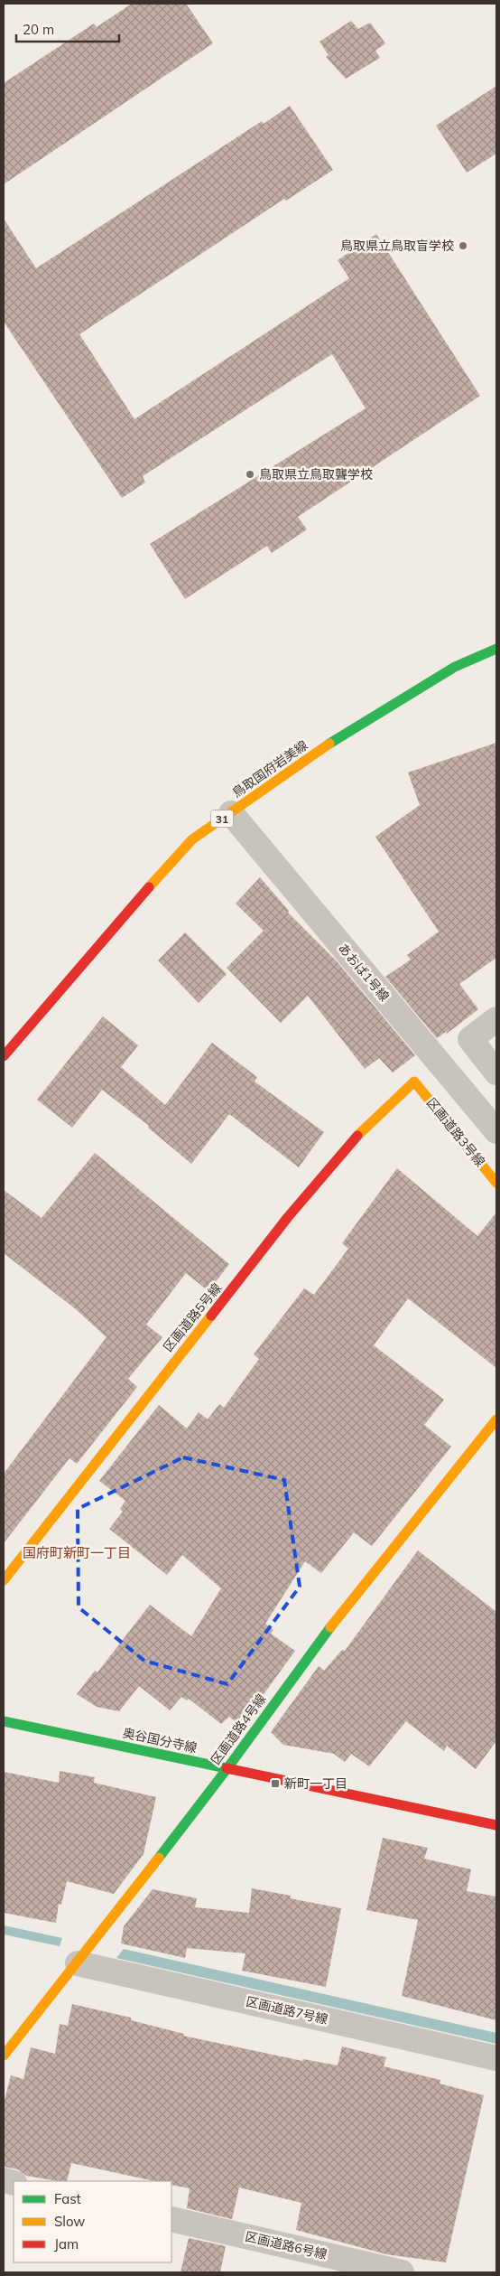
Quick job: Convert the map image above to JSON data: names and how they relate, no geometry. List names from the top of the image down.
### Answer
{
  "streets": {
    "street": [
      "鳥取国府岩美線",
      "31",
      "あおば1号線",
      "区画道路3号線",
      "区画道路5号線",
      "区画道路4号線",
      "奥谷国分寺線",
      "区画道路7号線",
      "区画道路6号線"
    ]
  },
  "crossings": [
    ["鳥取国府岩美線", "あおば1号線"],
    ["区画道路3号線", "区画道路5号線"],
    ["区画道路4号線", "奥谷国分寺線"],
    ["区画道路4号線", "区画道路7号線"]
  ],
  "districts": ["国府町新町一丁目"],
  "places": {
    "other": ["鳥取県立鳥取盲学校", "鳥取県立鳥取聾学校"],
    "transit": ["新町一丁目"]
  },
  "legend": ["Fast", "Slow", "Jam"],
  "scale_bar": "20 m"
}
